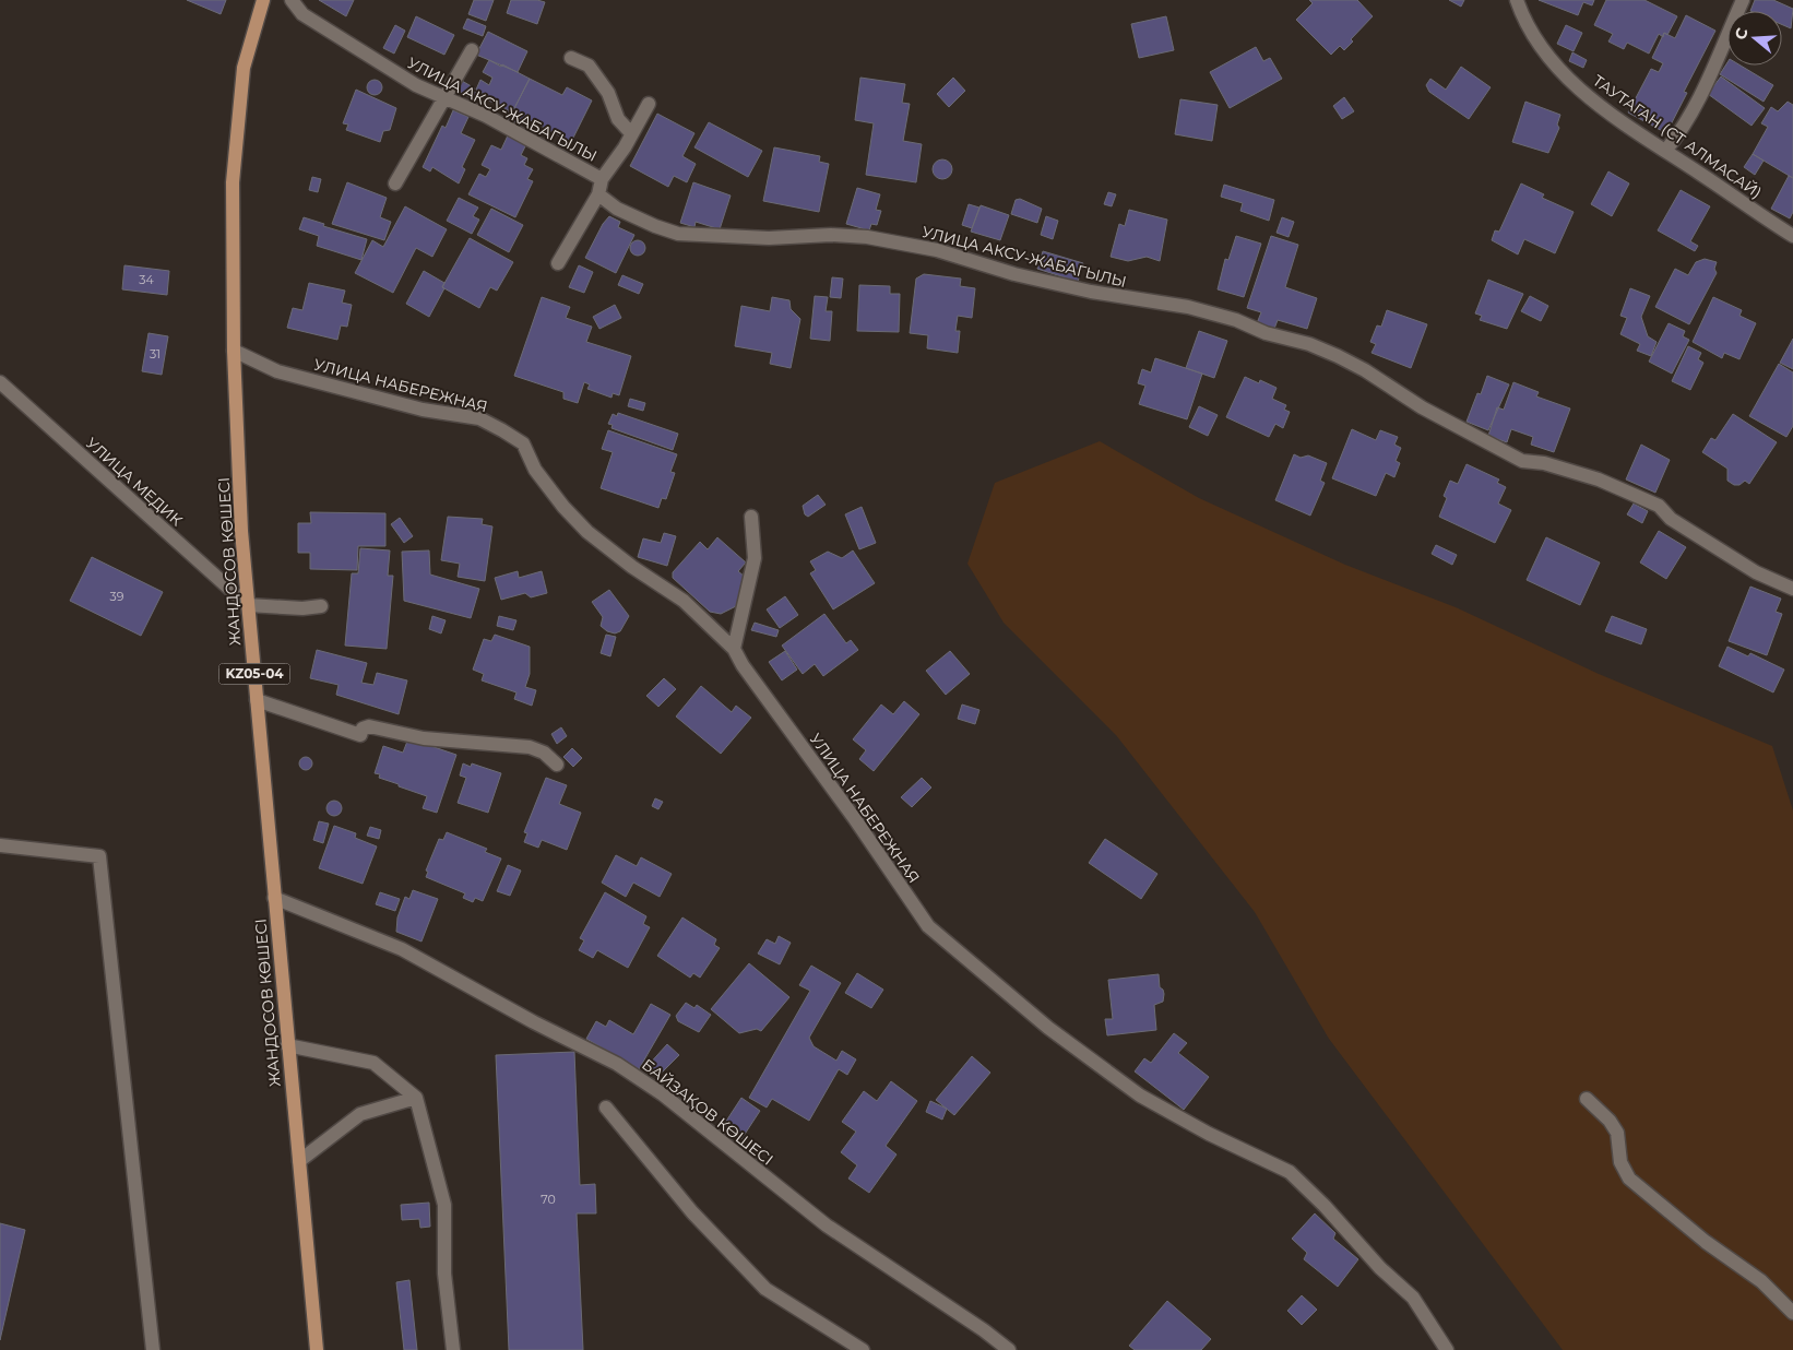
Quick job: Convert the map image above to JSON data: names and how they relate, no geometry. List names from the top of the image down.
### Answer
{
  "streets": {
    "main road": ["ЖАНДОСОВ КӨШЕСІ", "KZ05-04"],
    "street": [
      "УЛИЦА АКСУ-ЖАБАГЫЛЫ",
      "ТАУТАГАН (СТ АЛМАСАЙ)",
      "УЛИЦА НАБЕРЕЖНАЯ",
      "УЛИЦА МЕДИК",
      "БАЙЗАҚОВ КӨШЕСІ"
    ]
  },
  "crossings": [
    ["УЛИЦА НАБЕРЕЖНАЯ", "ЖАНДОСОВ КӨШЕСІ"],
    ["УЛИЦА МЕДИК", "ЖАНДОСОВ КӨШЕСІ"],
    ["ЖАНДОСОВ КӨШЕСІ", "БАЙЗАҚОВ КӨШЕСІ"]
  ],
  "house_numbers": [
    "34",
    "31",
    "39",
    "70"
  ],
  "north": "left"
}
